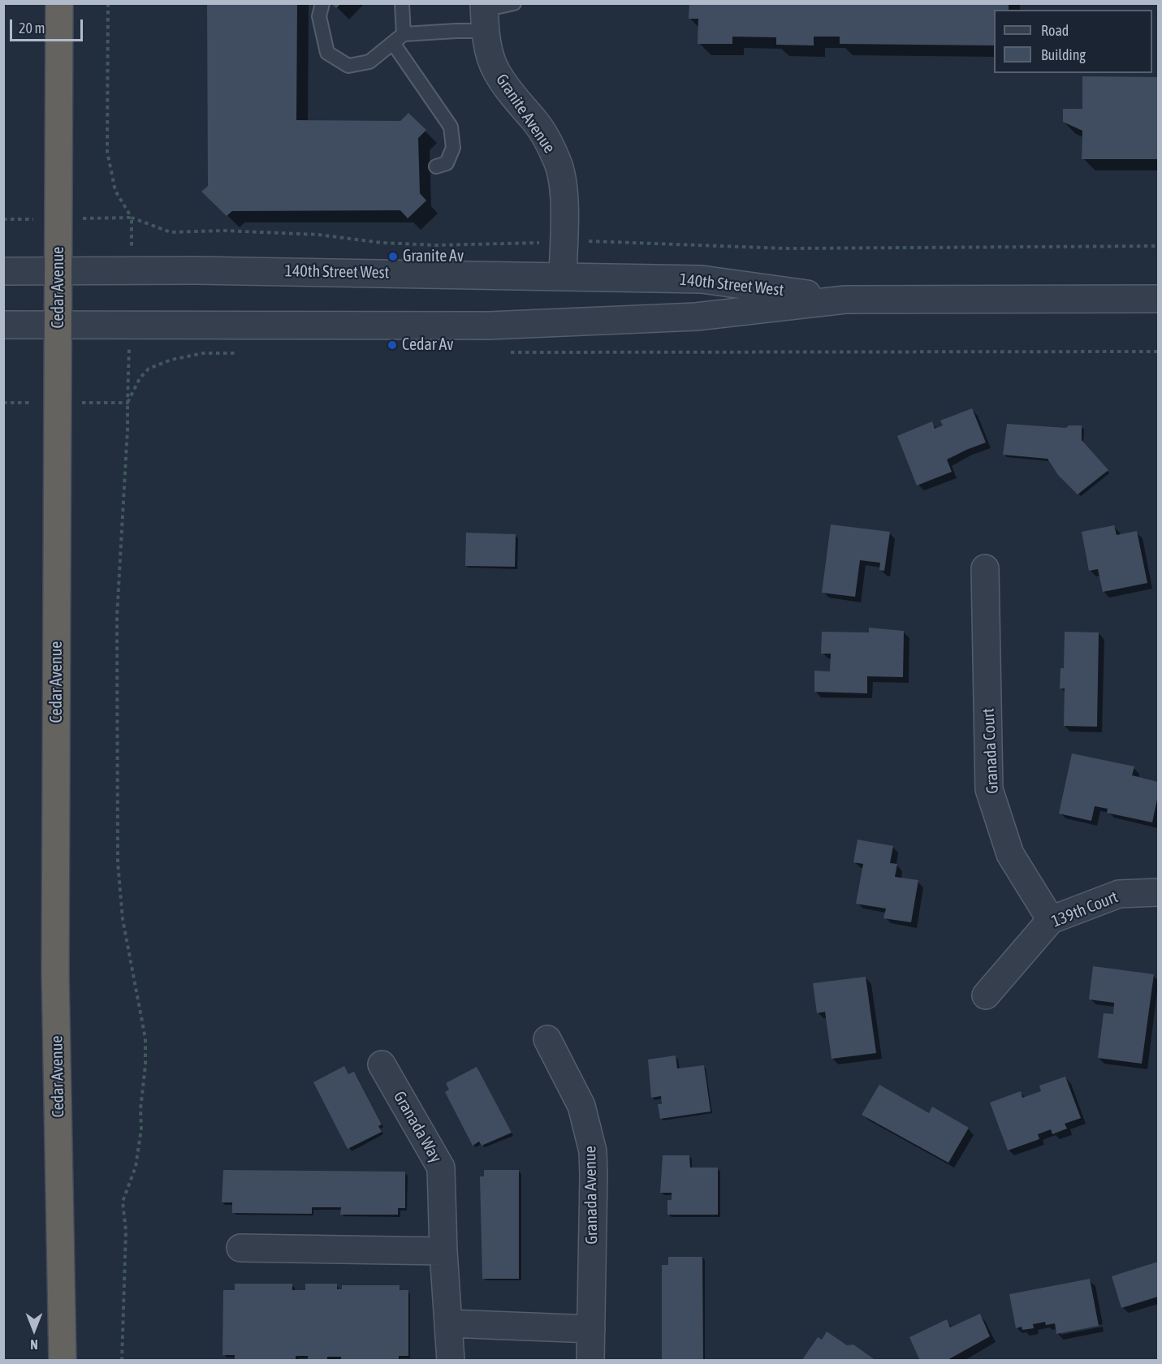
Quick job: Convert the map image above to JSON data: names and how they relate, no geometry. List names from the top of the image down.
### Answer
{
  "streets": {
    "highway": ["Cedar Avenue"],
    "street": [
      "Granite Avenue",
      "140th Street West",
      "Granada Court",
      "139th Court",
      "Granada Way",
      "Granada Avenue"
    ]
  },
  "crossings": [
    ["Granite Avenue", "140th Street West"],
    ["140th Street West", "Cedar Avenue"],
    ["Granada Court", "139th Court"]
  ],
  "places": ["Granite Av", "Cedar Av"],
  "legend": ["Road", "Building"],
  "scale_bar": "20 m",
  "north": "bottom"
}
